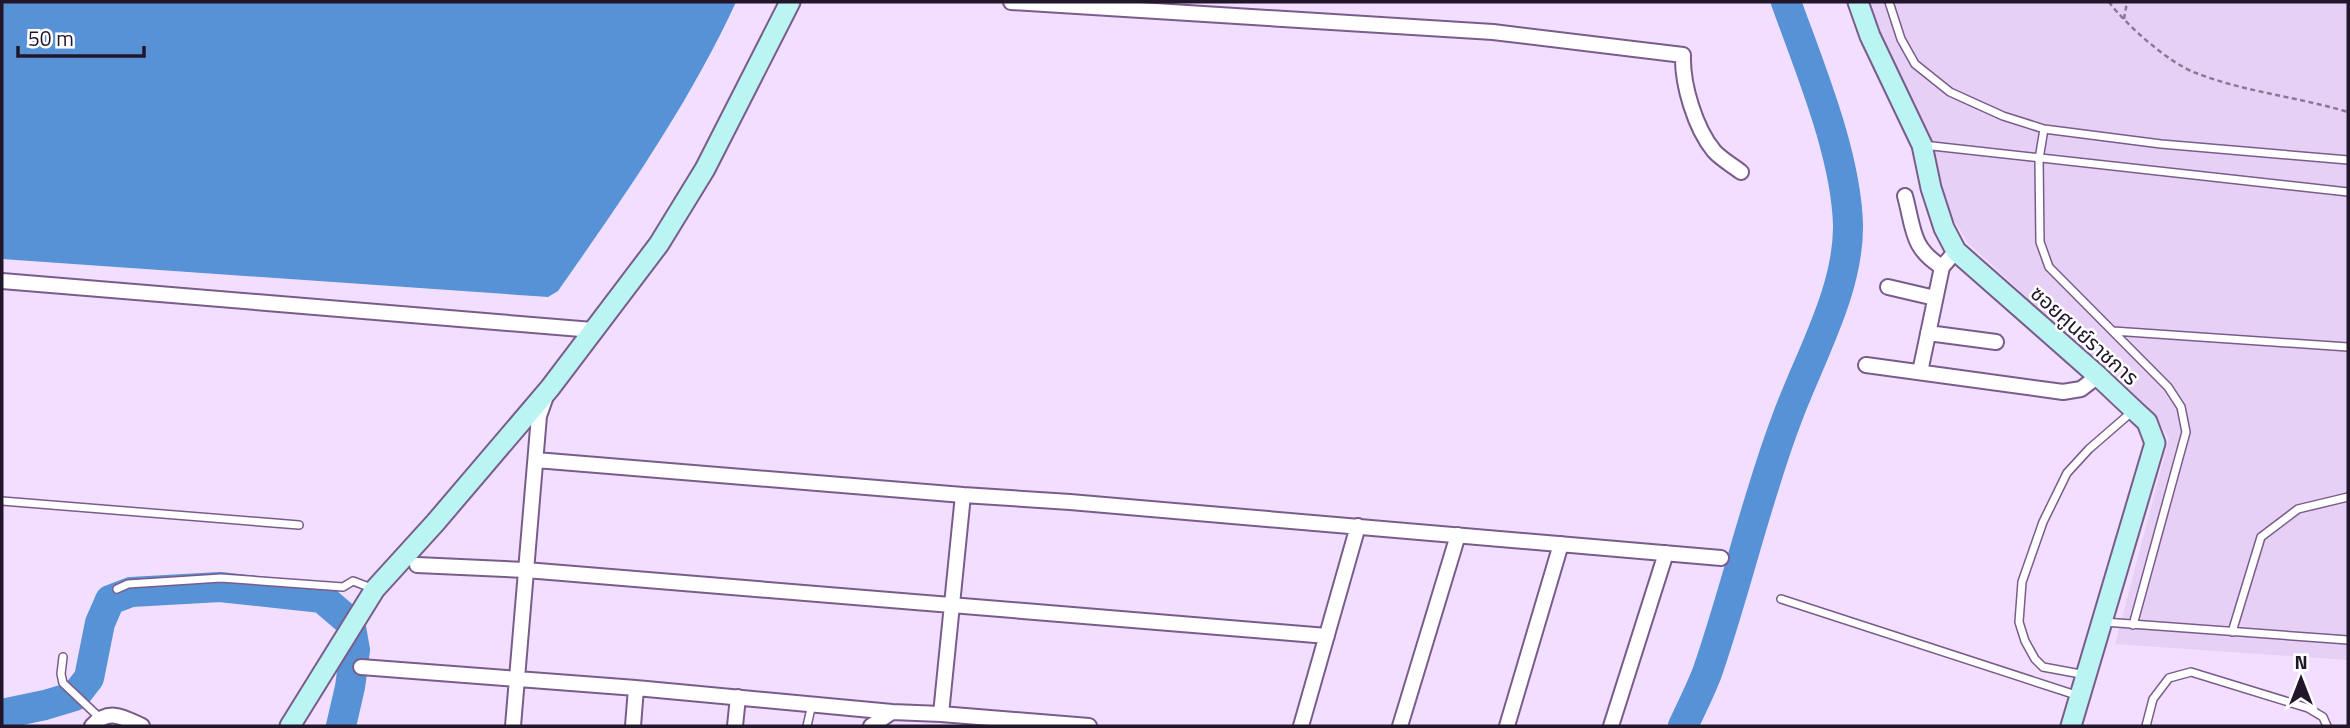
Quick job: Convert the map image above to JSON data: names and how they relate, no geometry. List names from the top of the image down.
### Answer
{
  "streets": {
    "street": ["ซอยศูนย์ราชการ"]
  },
  "scale_bar": "50 m",
  "north": "top"
}
